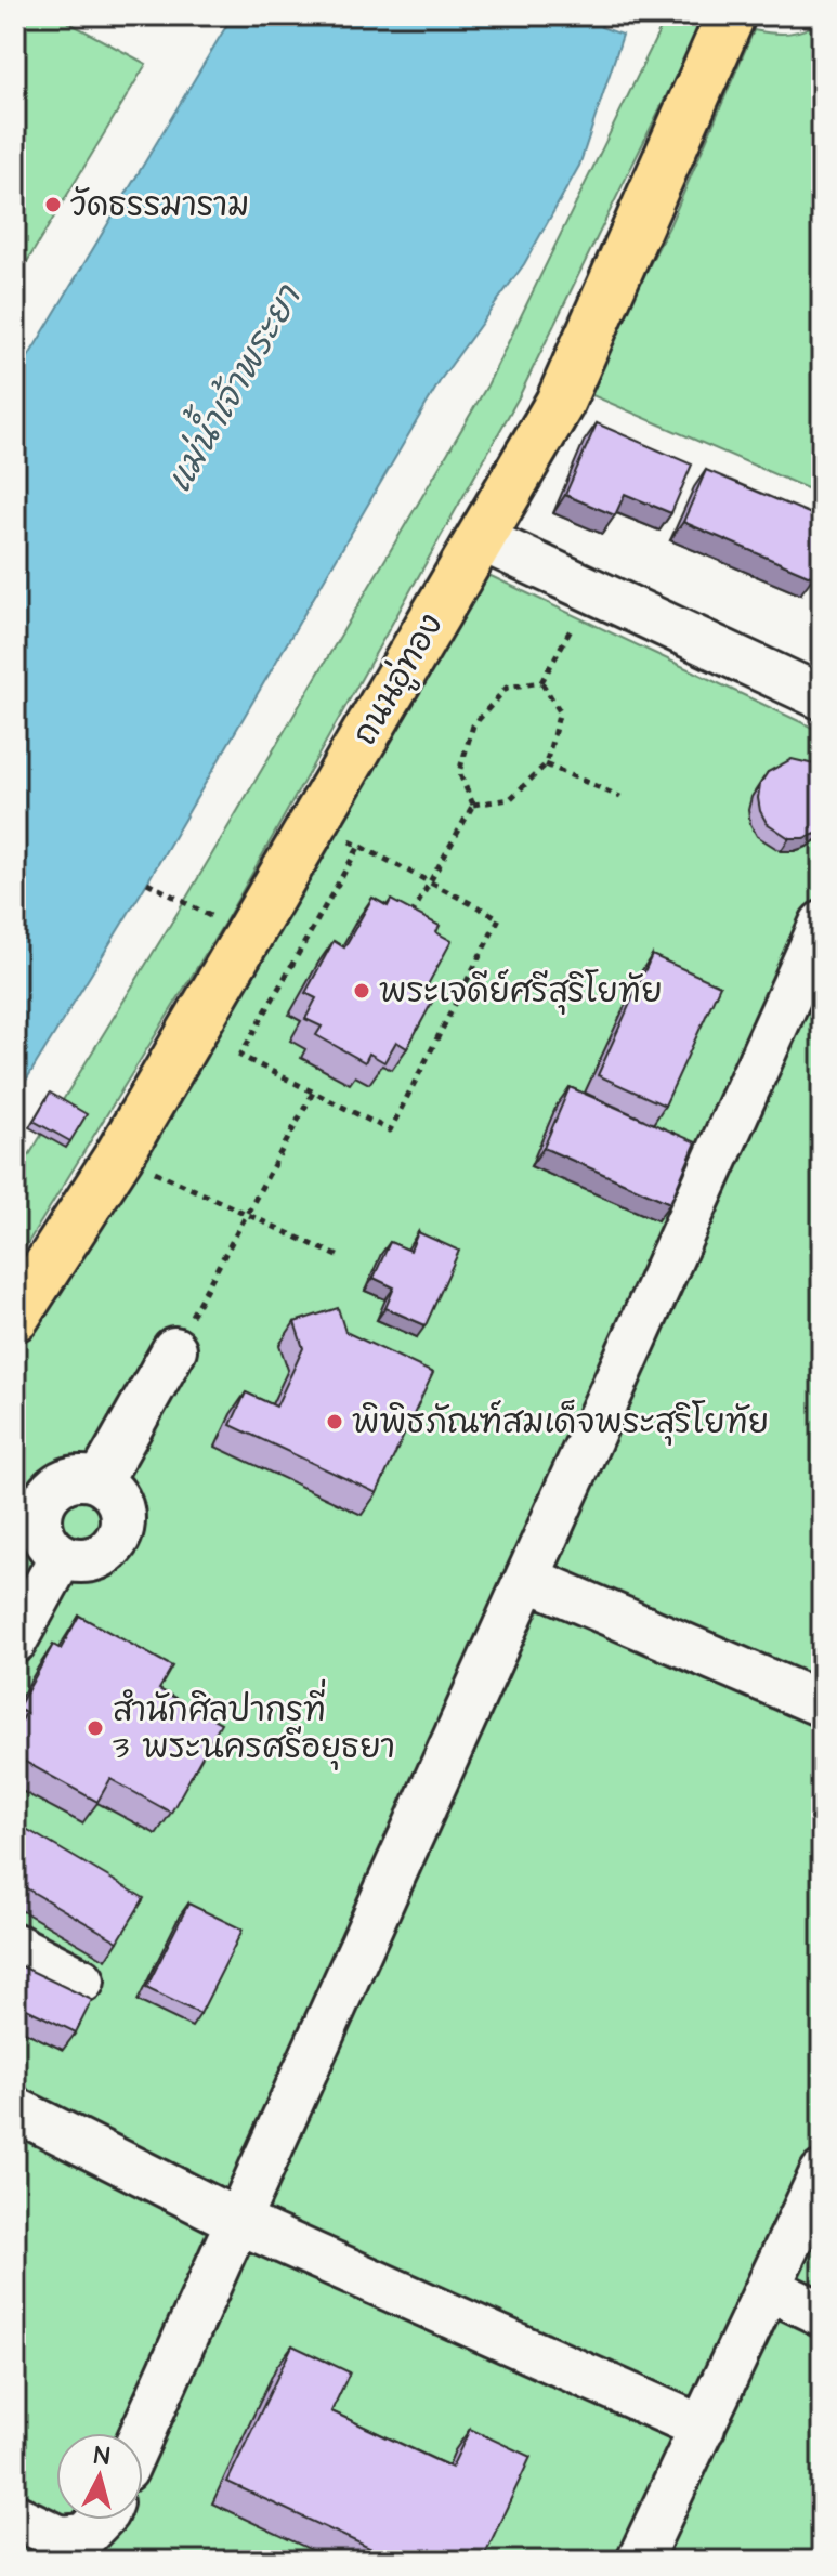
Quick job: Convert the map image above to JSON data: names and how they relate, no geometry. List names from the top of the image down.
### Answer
{
  "streets": {
    "main road": ["ถนนอู่ทอง"]
  },
  "water": ["แม่น้ำเจ้าพระยา"],
  "places": [
    "วัดธรรมาราม",
    "พระเจดีย์ศรีสุริโยทัย",
    "พิพิธภัณฑ์สมเด็จพระสุริโยทัย",
    "สำนักศิลปากรที่ 3 พระนครศรีอยุธยา"
  ],
  "north": "top"
}
